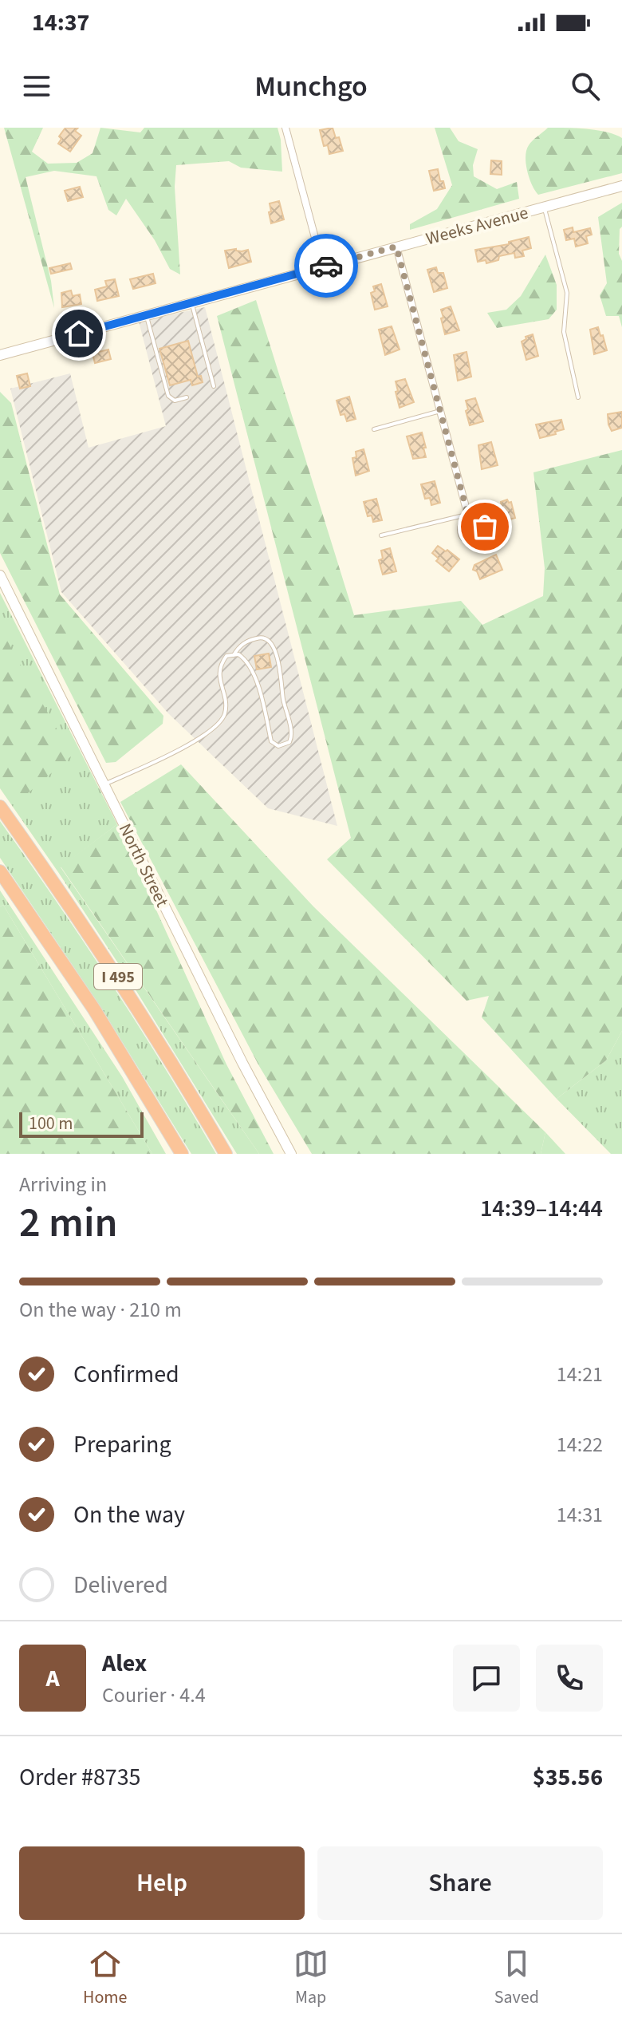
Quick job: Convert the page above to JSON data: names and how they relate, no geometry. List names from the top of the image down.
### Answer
{
  "streets": {
    "highway": ["I 495"],
    "street": ["Weeks Avenue", "North Street"]
  },
  "scale_bar": "100 m",
  "page": {
    "status": "14:37",
    "header": "Munchgo",
    "scale": "100 m",
    "heading": ["2 min", "Arriving in", "14:39–14:44"],
    "panel": [
      "Alex",
      "Courier · 4.4",
      "Order #8735",
      "$35.56"
    ],
    "bar": "On the way · 210 m",
    "list": [
      ["Confirmed", "14:21"],
      ["Preparing", "14:22"],
      ["On the way", "14:31"],
      "Delivered"
    ],
    "round": "A",
    "buttons": ["Help", "Share"],
    "tabs": ["Home", "Map", "Saved"]
  }
}
